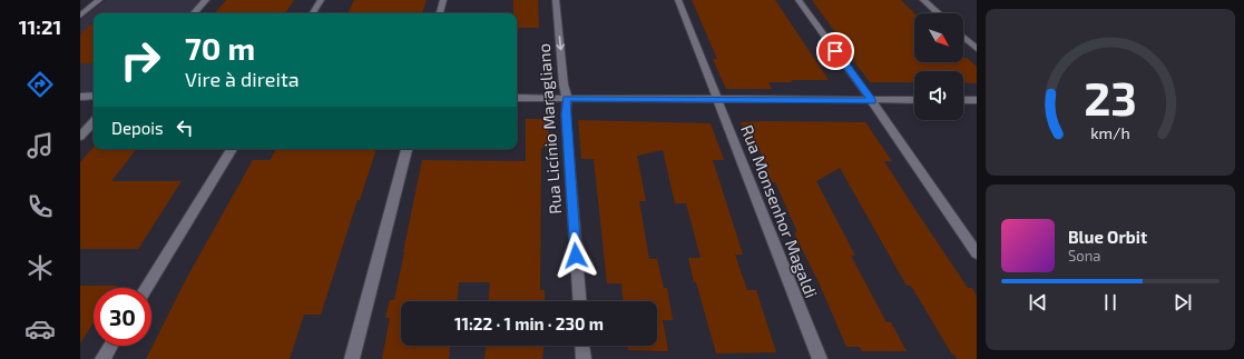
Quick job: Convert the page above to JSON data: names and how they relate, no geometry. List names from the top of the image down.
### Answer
{
  "streets": {
    "street": ["Rua Licínio Maragliano", "Rua Monsenhor Magaldi"]
  },
  "north": "bottom right",
  "page": {
    "tabs": "11:21",
    "turn": ["70 m", "Vire à direita"],
    "then": "Depois",
    "song": ["Blue Orbit", "Sona"],
    "limit": "30",
    "trip": "11:22 · 1 min · 230 m",
    "gauge": ["23", "km/h"]
  }
}
